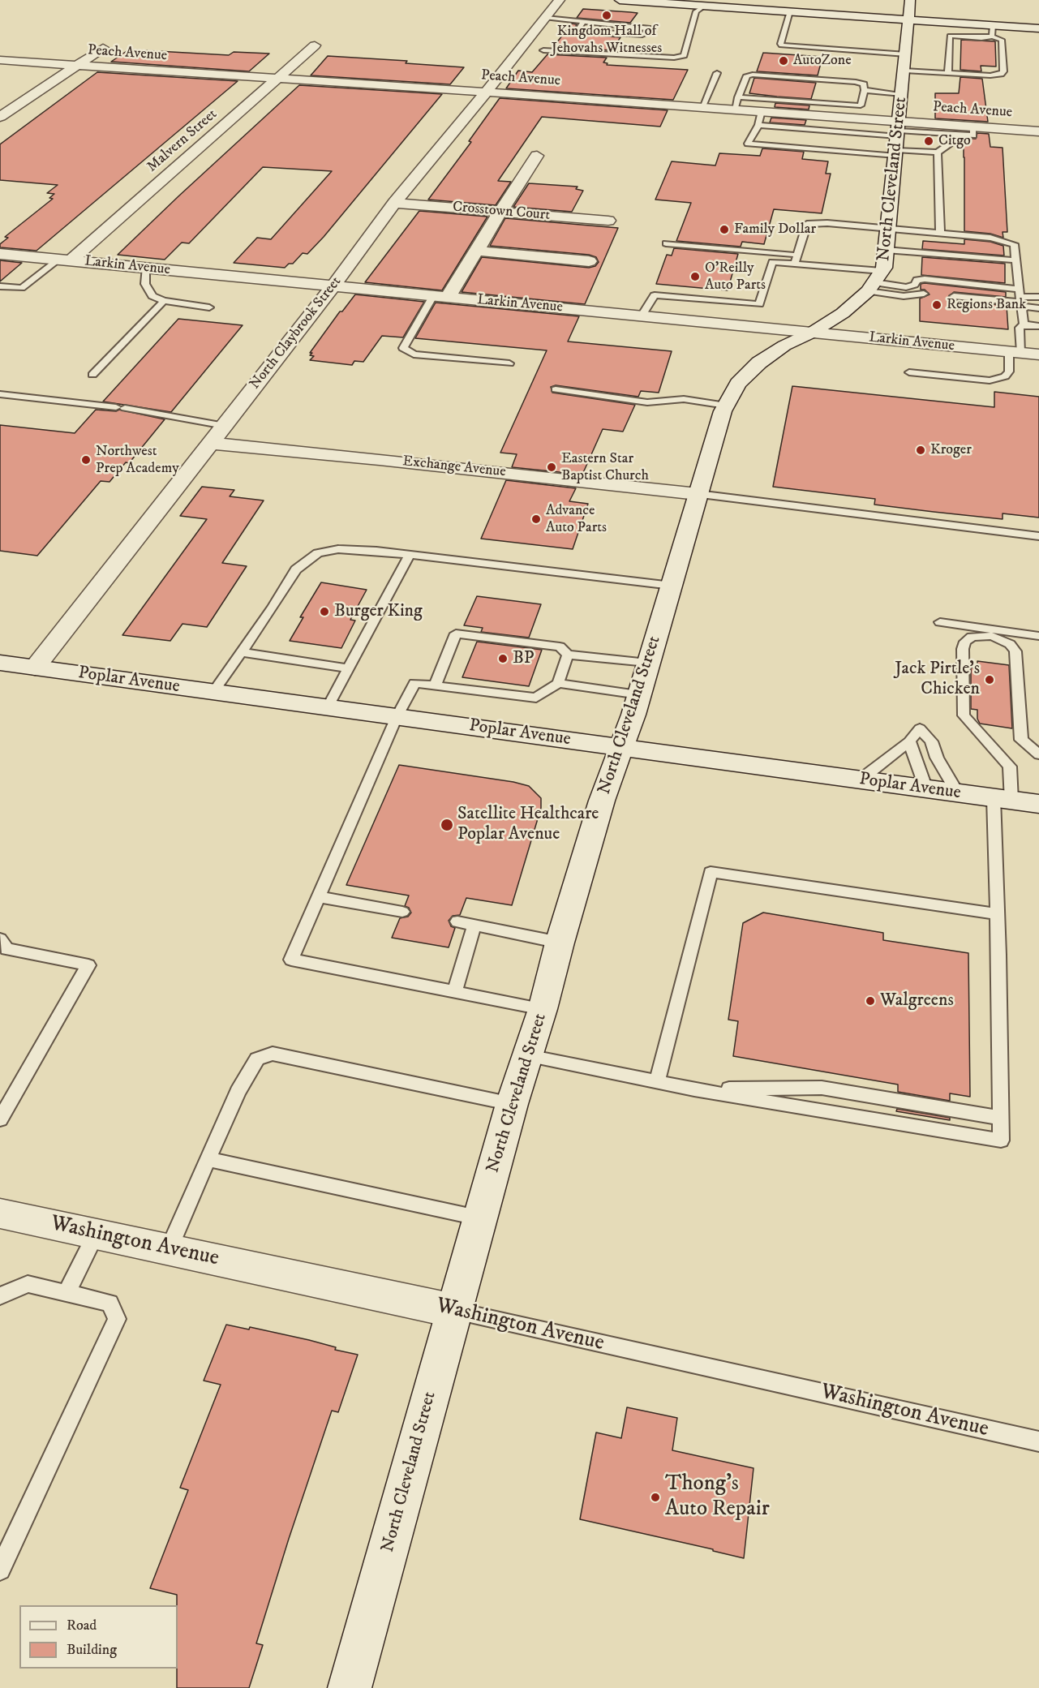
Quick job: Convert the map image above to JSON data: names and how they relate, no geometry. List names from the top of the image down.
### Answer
{
  "streets": {
    "street": [
      "Peach Avenue",
      "Malvern Street",
      "North Cleveland Street",
      "Crosstown Court",
      "Larkin Avenue",
      "North Claybrook Street",
      "Exchange Avenue",
      "Poplar Avenue",
      "Washington Avenue"
    ]
  },
  "crossings": [
    ["Peach Avenue", "Malvern Street"],
    ["Peach Avenue", "North Cleveland Street"],
    ["Peach Avenue", "North Claybrook Street"],
    ["Malvern Street", "Larkin Avenue"],
    ["North Cleveland Street", "Larkin Avenue"],
    ["North Cleveland Street", "Exchange Avenue"],
    ["North Cleveland Street", "Poplar Avenue"],
    ["North Cleveland Street", "Washington Avenue"],
    ["Crosstown Court", "North Claybrook Street"],
    ["Larkin Avenue", "North Claybrook Street"],
    ["North Claybrook Street", "Exchange Avenue"],
    ["North Claybrook Street", "Poplar Avenue"]
  ],
  "places": [
    "Kingdom Hall of Jehovahs Witnesses",
    "AutoZone",
    "Citgo",
    "Family Dollar",
    "O'Reilly Auto Parts",
    "Regions Bank",
    "Kroger",
    "Northwest Prep Academy",
    "Eastern Star Baptist Church",
    "Advance Auto Parts",
    "Burger King",
    "BP",
    "Jack Pirtle's Chicken",
    "Satellite Healthcare Poplar Avenue",
    "Walgreens",
    "Thong's Auto Repair"
  ],
  "legend": ["Road", "Building"]
}
